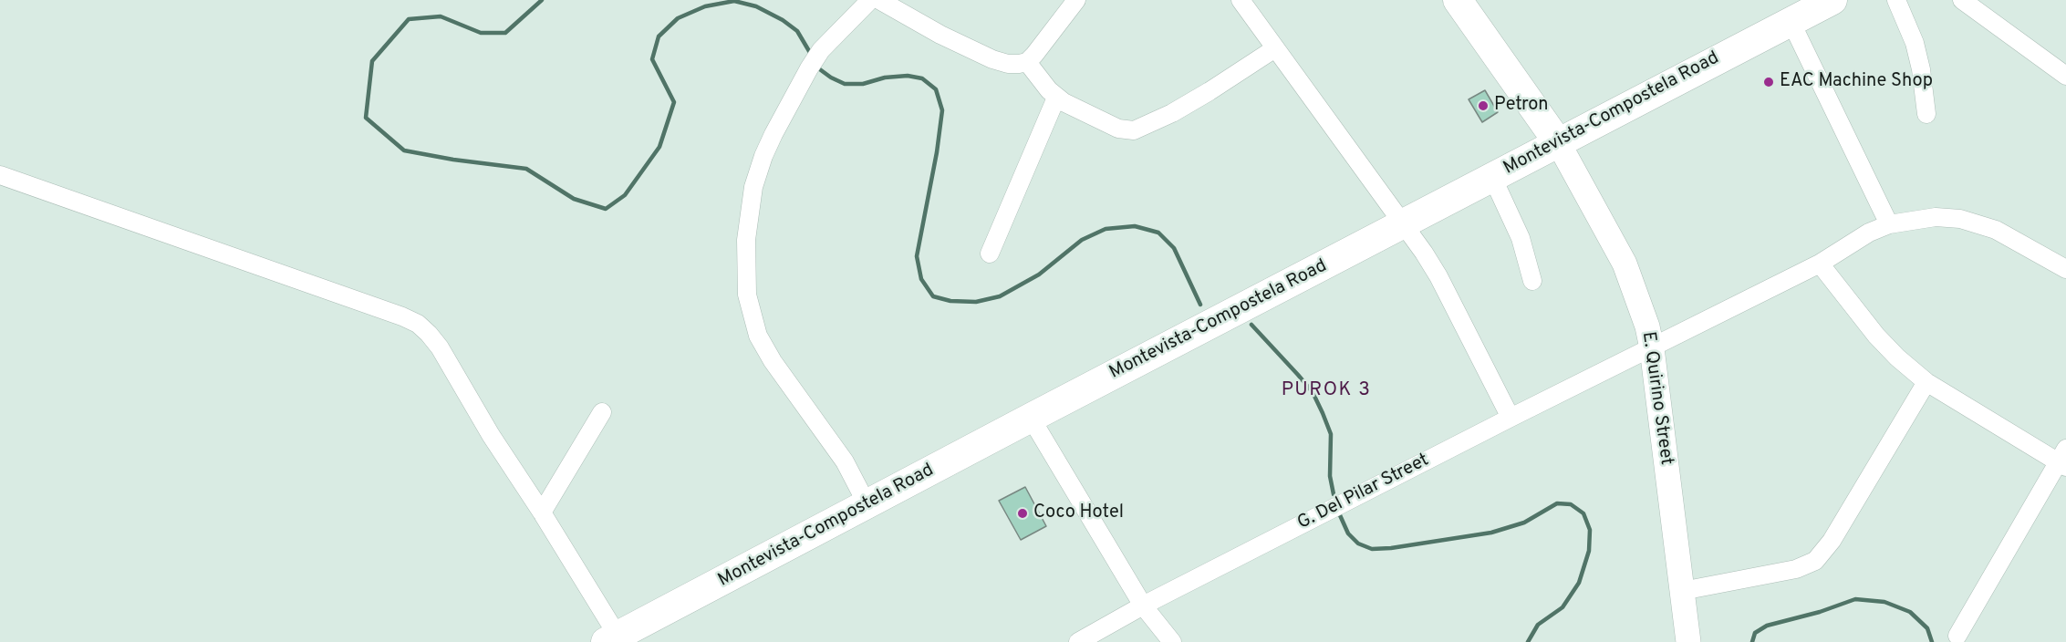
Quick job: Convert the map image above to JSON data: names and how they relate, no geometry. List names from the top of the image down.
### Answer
{
  "streets": {
    "main road": ["Montevista-Compostela Road", "E. Quirino Street"],
    "street": ["G. Del Pilar Street"]
  },
  "crossings": [
    ["Montevista-Compostela Road", "E. Quirino Street"],
    ["E. Quirino Street", "G. Del Pilar Street"]
  ],
  "districts": ["PUROK 3"],
  "places": ["EAC Machine Shop", "Petron", "Coco Hotel"]
}
